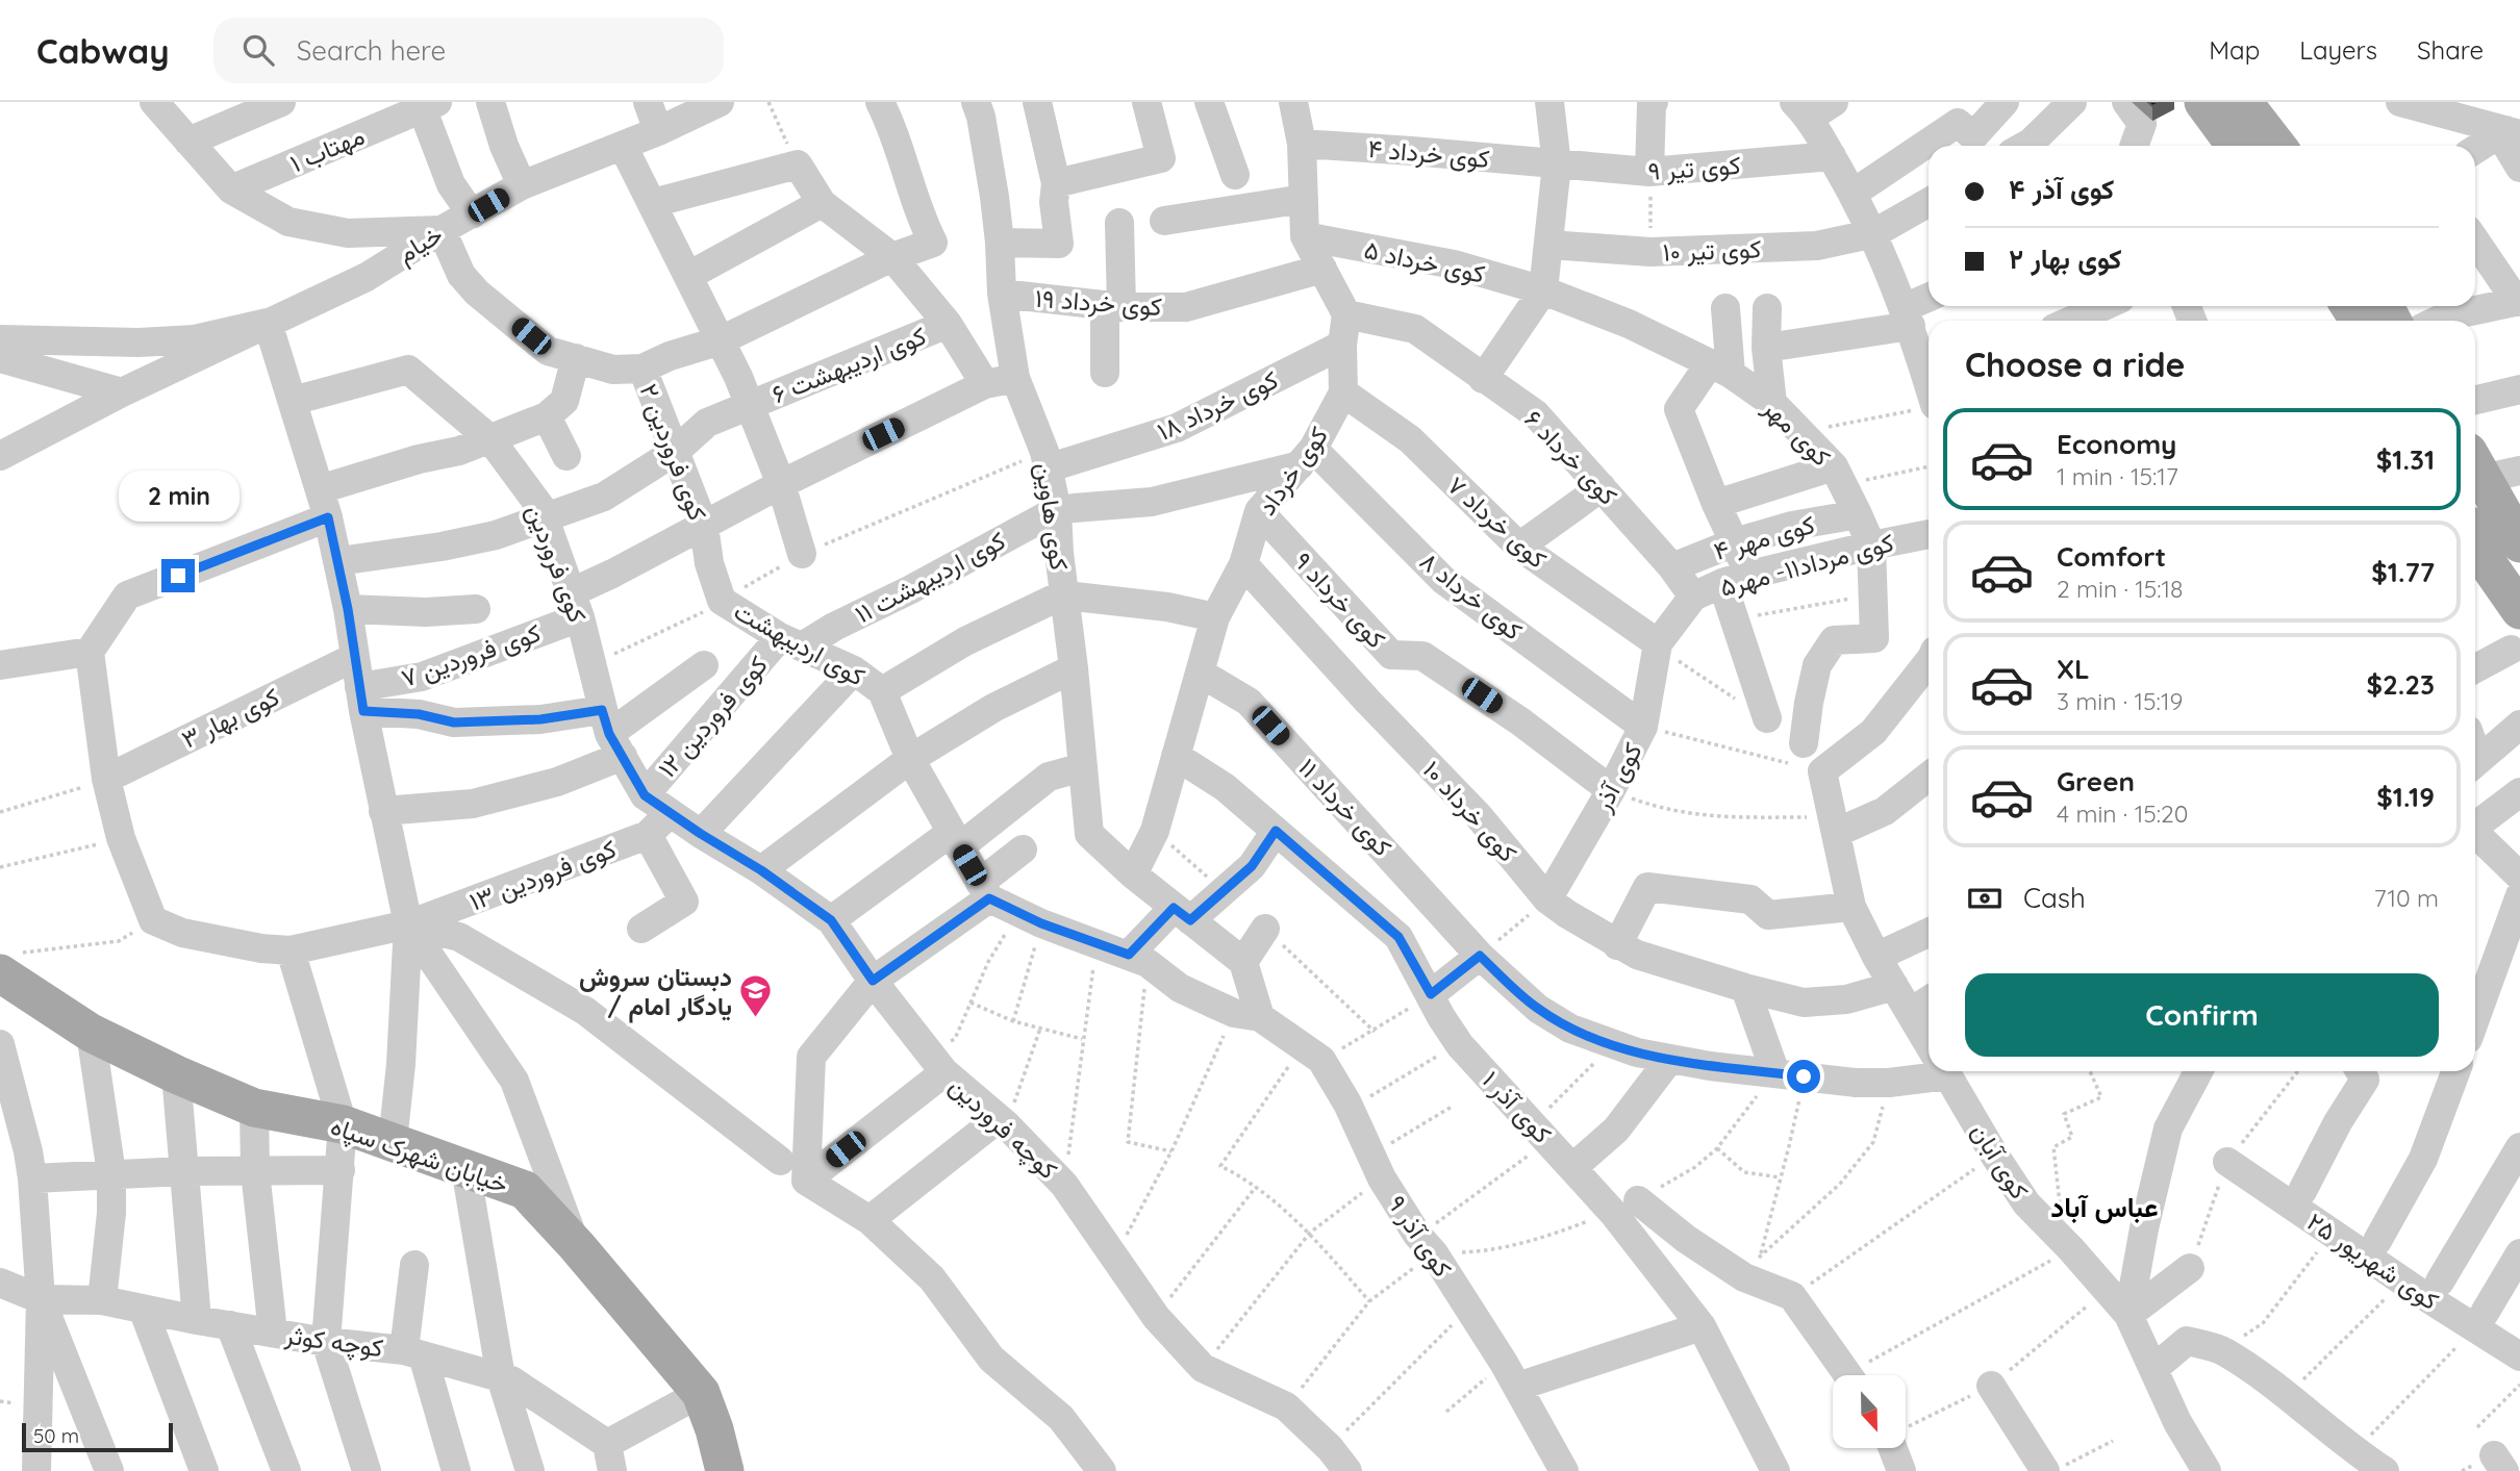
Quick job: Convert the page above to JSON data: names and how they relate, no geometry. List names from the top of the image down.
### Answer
{
  "streets": {
    "main road": ["خیابان شهرک سپاه"],
    "street": [
      "مهتاب ۱",
      "کوی خرداد ۴",
      "کوی تیر ۹",
      "خیام",
      "کوی تیر ۱۰",
      "کوی خرداد ۵",
      "کوی خرداد ۱۹",
      "کوی اردیبهشت ۶",
      "کوی خرداد ۱۸",
      "کوی مهر",
      "کوی فروردین ۲",
      "کوی خرداد ۶",
      "کوی خرداد",
      "کوی هاوین",
      "کوی خرداد ۷",
      "کوی مهر ۴",
      "کوی فروردین",
      "کوی مرداد۱۱- مهر۵",
      "کوی اردیبهشت ۱۱",
      "کوی خرداد ۸",
      "کوی خرداد ۹",
      "کوی اردیبهشت",
      "کوی فروردین ۷",
      "کوی فروردین ۱۲",
      "کوی بهار ۳",
      "کوی آذر",
      "کوی خرداد ۱۱",
      "کوی خرداد ۱۰",
      "کوی فروردین ۱۳",
      "کوی آذر ۱",
      "کوچه فروردین",
      "کوی آبان",
      "کوی آذر ۹",
      "کوی شهریور ۲۵",
      "کوچه کوثر"
    ]
  },
  "crossings": [
    ["کوی خرداد ۴", "کوی تیر ۹"],
    ["خیام", "کوی فروردین ۲"],
    ["کوی خرداد ۵", "کوی مهر"],
    ["کوی خرداد ۱۹", "کوی هاوین"],
    ["کوی اردیبهشت ۶", "کوی فروردین ۲"],
    ["کوی اردیبهشت ۶", "کوی فروردین"],
    ["کوی خرداد ۱۸", "کوی خرداد"],
    ["کوی خرداد ۱۸", "کوی هاوین"],
    ["کوی خرداد ۱۸", "کوی اردیبهشت"],
    ["کوی مهر", "کوی مهر ۴"],
    ["کوی مهر", "کوی مرداد۱۱- مهر۵"],
    ["کوی فروردین ۲", "کوی اردیبهشت"],
    ["کوی فروردین ۲", "کوی فروردین ۷"],
    ["کوی خرداد ۶", "کوی خرداد"],
    ["کوی خرداد ۶", "کوی مهر ۴"],
    ["کوی خرداد ۶", "کوی مرداد۱۱- مهر۵"],
    ["کوی خرداد", "کوی هاوین"],
    ["کوی خرداد", "کوی خرداد ۷"],
    ["کوی خرداد", "کوی خرداد ۸"],
    ["کوی خرداد", "کوی خرداد ۹"],
    ["کوی خرداد", "کوی خرداد ۱۱"],
    ["کوی خرداد", "کوی خرداد ۱۰"],
    ["کوی خرداد", "کوی آذر ۱"],
    ["کوی هاوین", "کوی اردیبهشت ۱۱"],
    ["کوی هاوین", "کوی اردیبهشت"],
    ["کوی هاوین", "کوی فروردین ۷"],
    ["کوی خرداد ۷", "کوی مرداد۱۱- مهر۵"],
    ["کوی خرداد ۷", "کوی آذر"],
    ["کوی فروردین", "کوی فروردین ۷"],
    ["کوی فروردین", "کوی فروردین ۱۲"],
    ["کوی فروردین", "کوچه فروردین"],
    ["کوی مرداد۱۱- مهر۵", "کوی آذر"],
    ["کوی اردیبهشت ۱۱", "کوی اردیبهشت"],
    ["کوی اردیبهشت ۱۱", "کوی فروردین ۱۲"],
    ["کوی خرداد ۸", "کوی آذر"],
    ["کوی خرداد ۹", "کوی آذر"],
    ["کوی اردیبهشت", "کوی فروردین ۱۲"],
    ["کوی فروردین ۱۲", "کوچه فروردین"],
    ["کوی آذر", "کوی خرداد ۱۰"],
    ["کوی خرداد ۱۰", "کوی آبان"],
    ["کوی فروردین ۱۳", "کوچه فروردین"]
  ],
  "districts": ["عباس آباد"],
  "places": {
    "school or university": ["دبستان سروش / یادگار امام"]
  },
  "scale_bar": "50 m",
  "north": "bottom",
  "page": {
    "header": "Cabway",
    "search": "Search here",
    "nav": ["Map", "Layers", "Share"],
    "banner": ["کوی آذر ۴", "کوی بهار ۲"],
    "heading": "Choose a ride",
    "list": [
      {
        "name": "Economy",
        "note": "1 min · 15:17",
        "value": "$1.31"
      },
      {
        "name": "Comfort",
        "note": "2 min · 15:18",
        "value": "$1.77"
      },
      {
        "name": "XL",
        "note": "3 min · 15:19",
        "value": "$2.23"
      },
      {
        "name": "Green",
        "note": "4 min · 15:20",
        "value": "$1.19"
      }
    ],
    "bubble": "2 min",
    "pay": ["Cash", "710 m"],
    "buttons": "Confirm",
    "scale": "50 m"
  }
}
